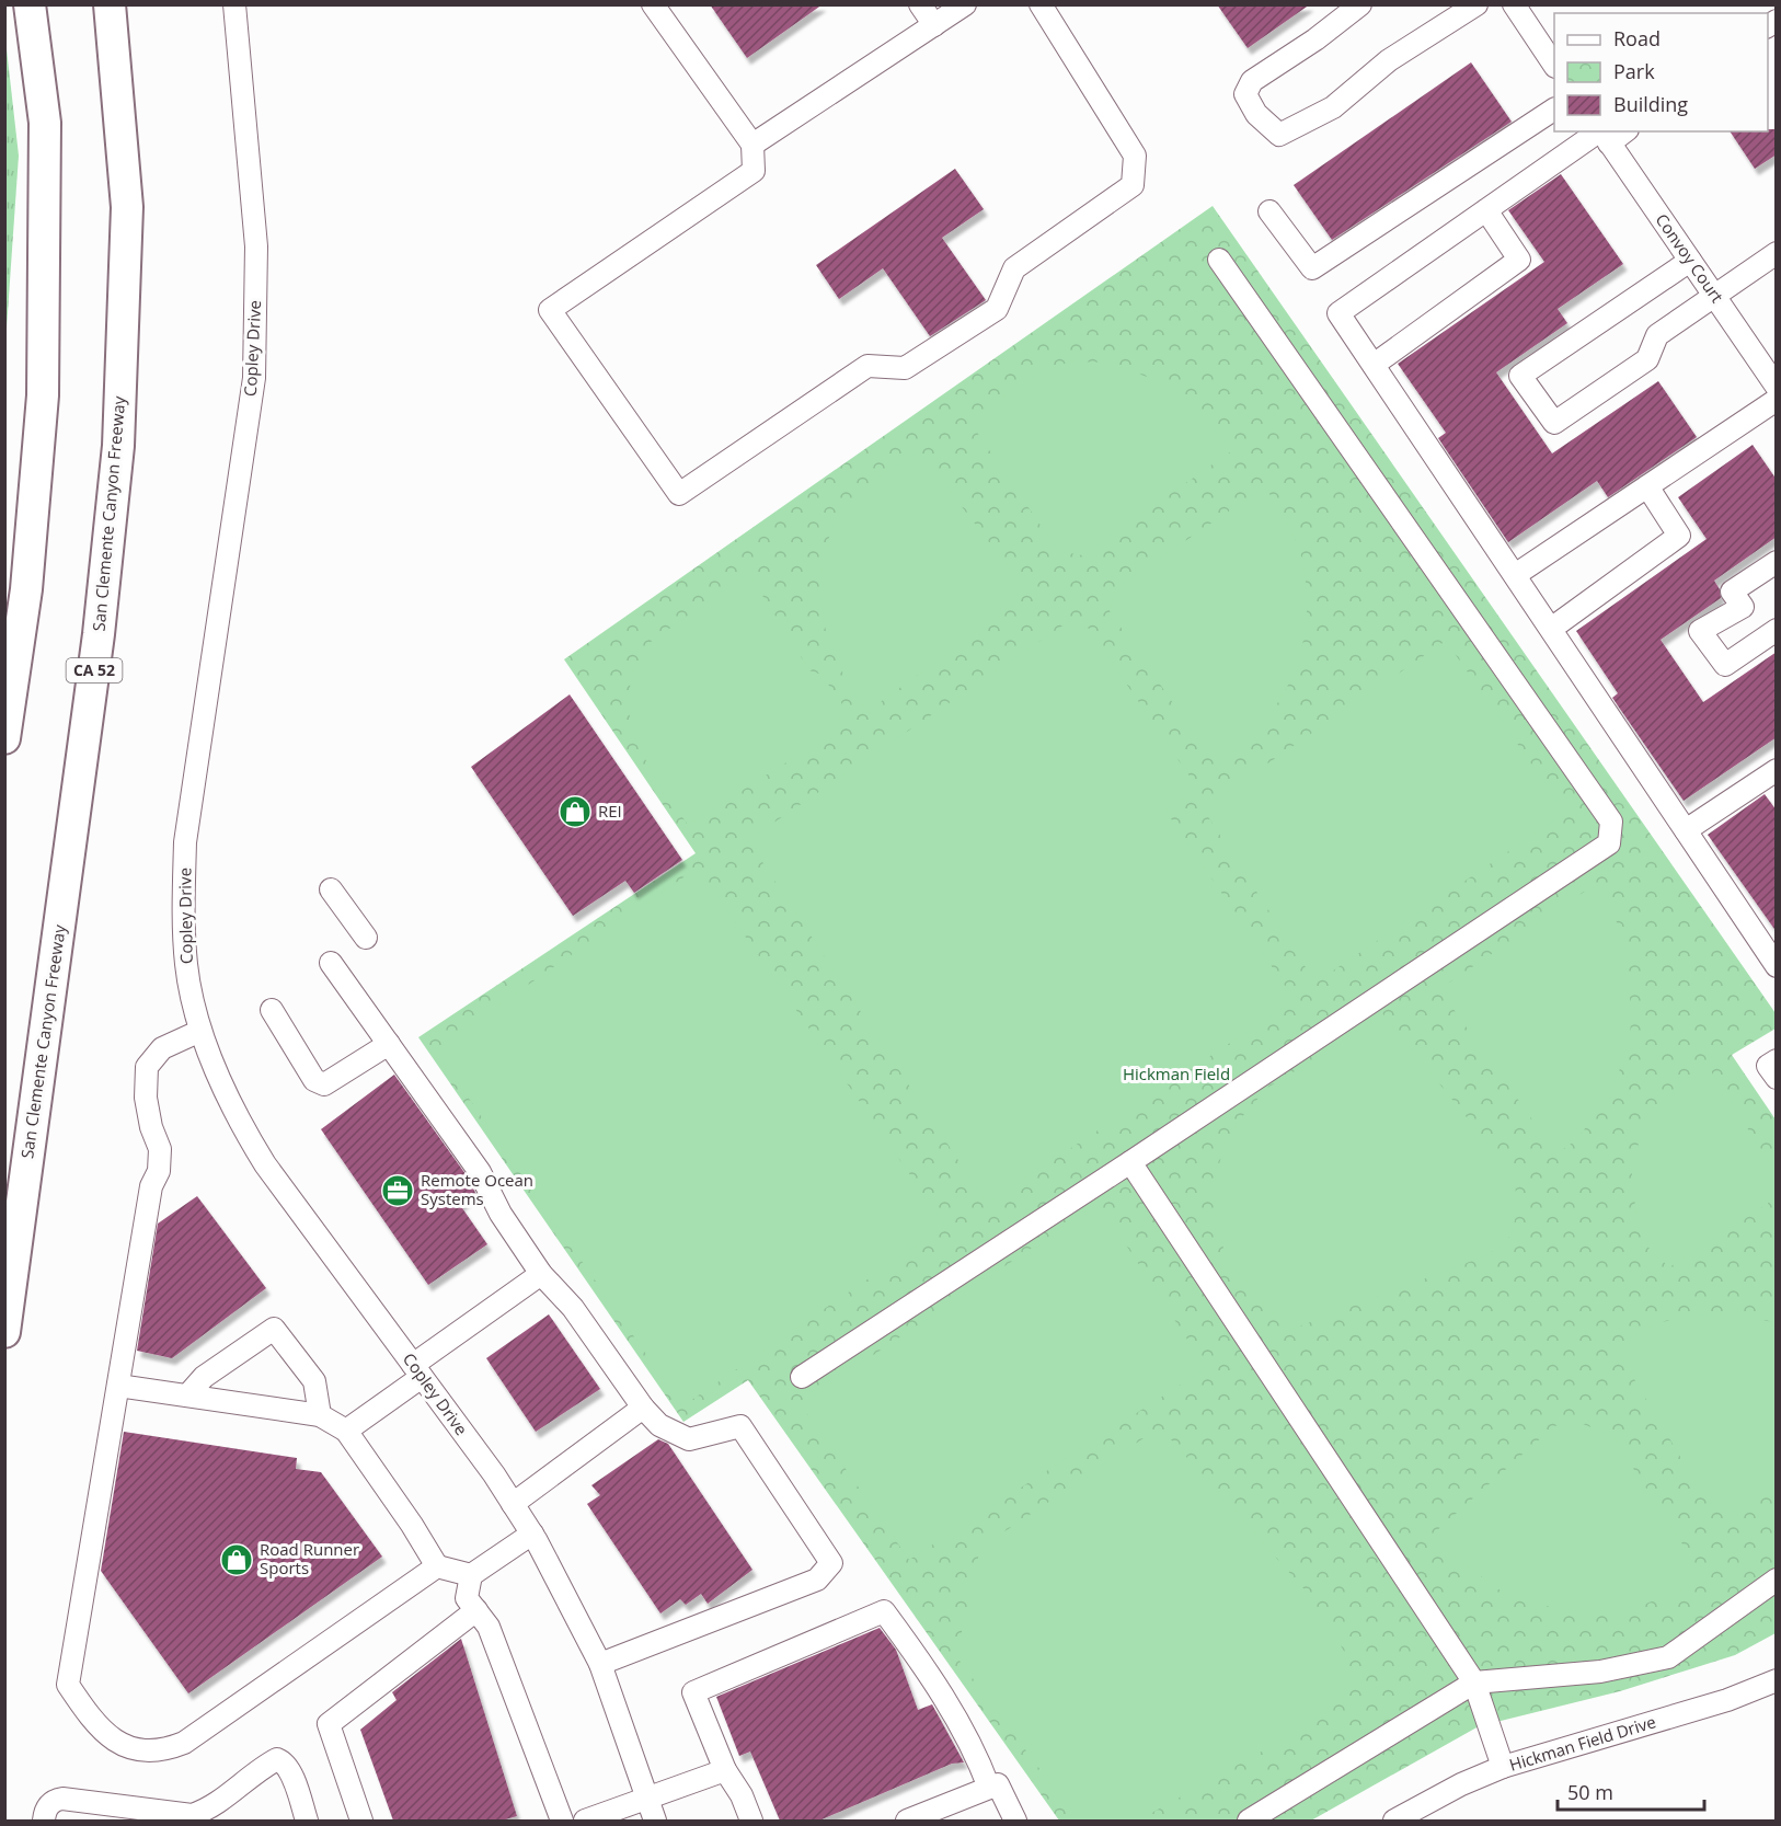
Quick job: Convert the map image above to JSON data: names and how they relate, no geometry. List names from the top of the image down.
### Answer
{
  "streets": {
    "highway": ["San Clemente Canyon Freeway", "CA 52"],
    "street": ["Convoy Court", "Copley Drive", "Hickman Field Drive"]
  },
  "parks": ["Hickman Field"],
  "places": {
    "shop": ["REI", "Road Runner Sports"],
    "office": ["Remote Ocean Systems"]
  },
  "legend": ["Road", "Park", "Building"],
  "scale_bar": "50 m"
}
